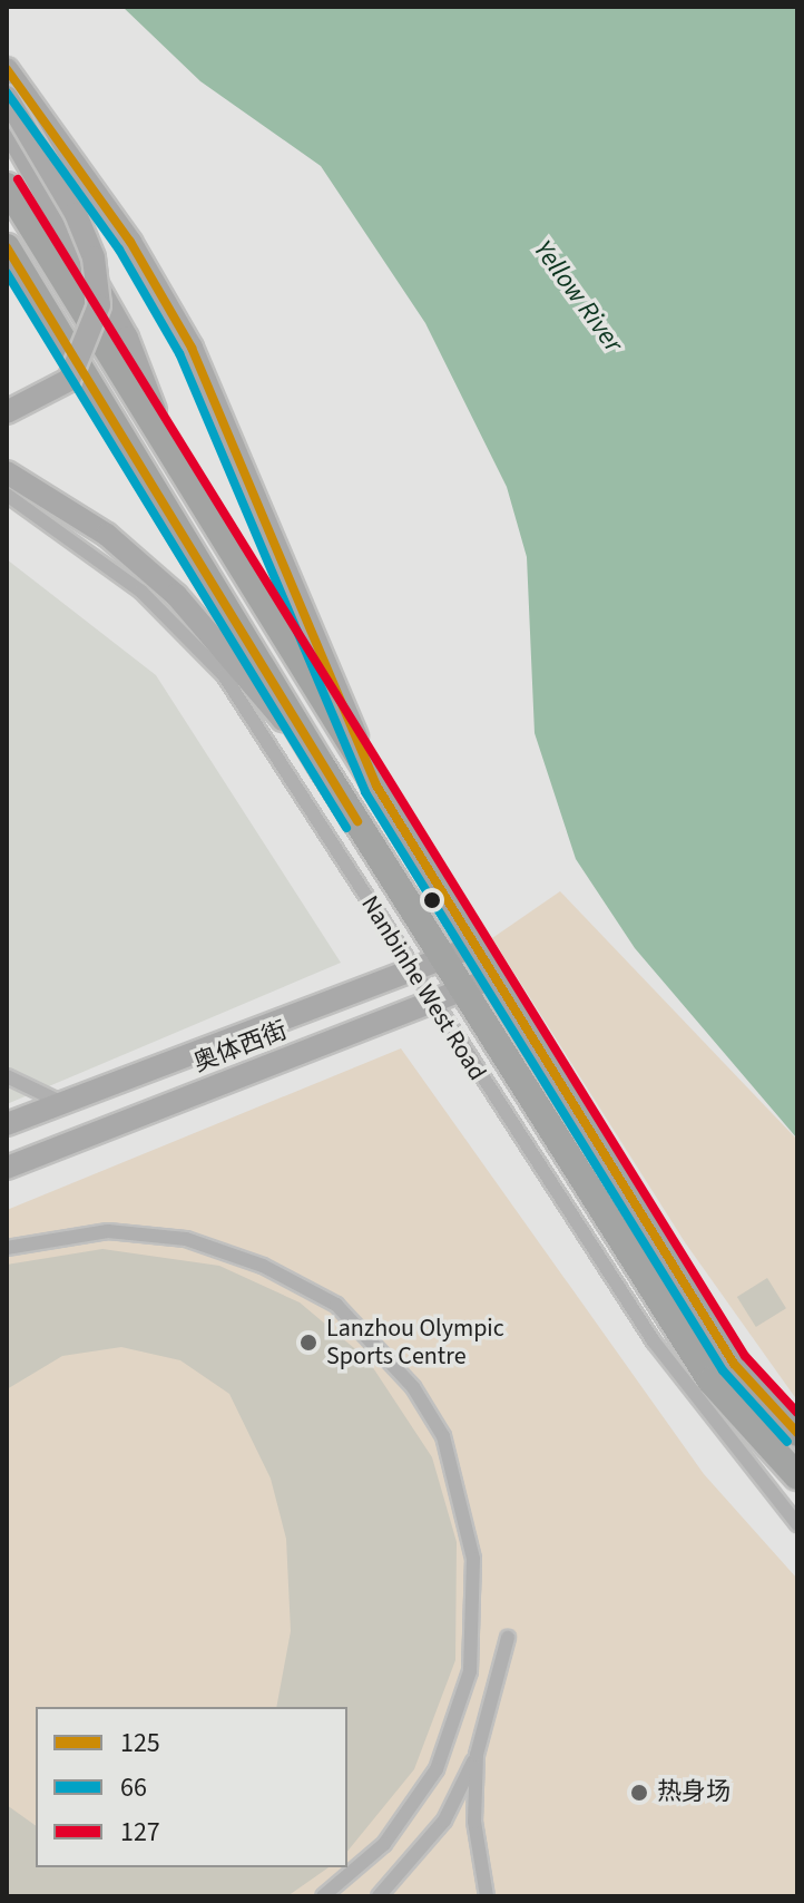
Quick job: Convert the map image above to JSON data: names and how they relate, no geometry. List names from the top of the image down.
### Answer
{
  "streets": {
    "highway": ["Nanbinhe West Road"],
    "main road": ["奥体西街"]
  },
  "crossings": [
    ["Nanbinhe West Road", "奥体西街"]
  ],
  "water": ["Yellow River"],
  "places": ["Lanzhou Olympic Sports Centre", "热身场"],
  "lines": ["transit line 125", "transit line 66", "transit line 127"],
  "legend": ["125", "66", "127"]
}
